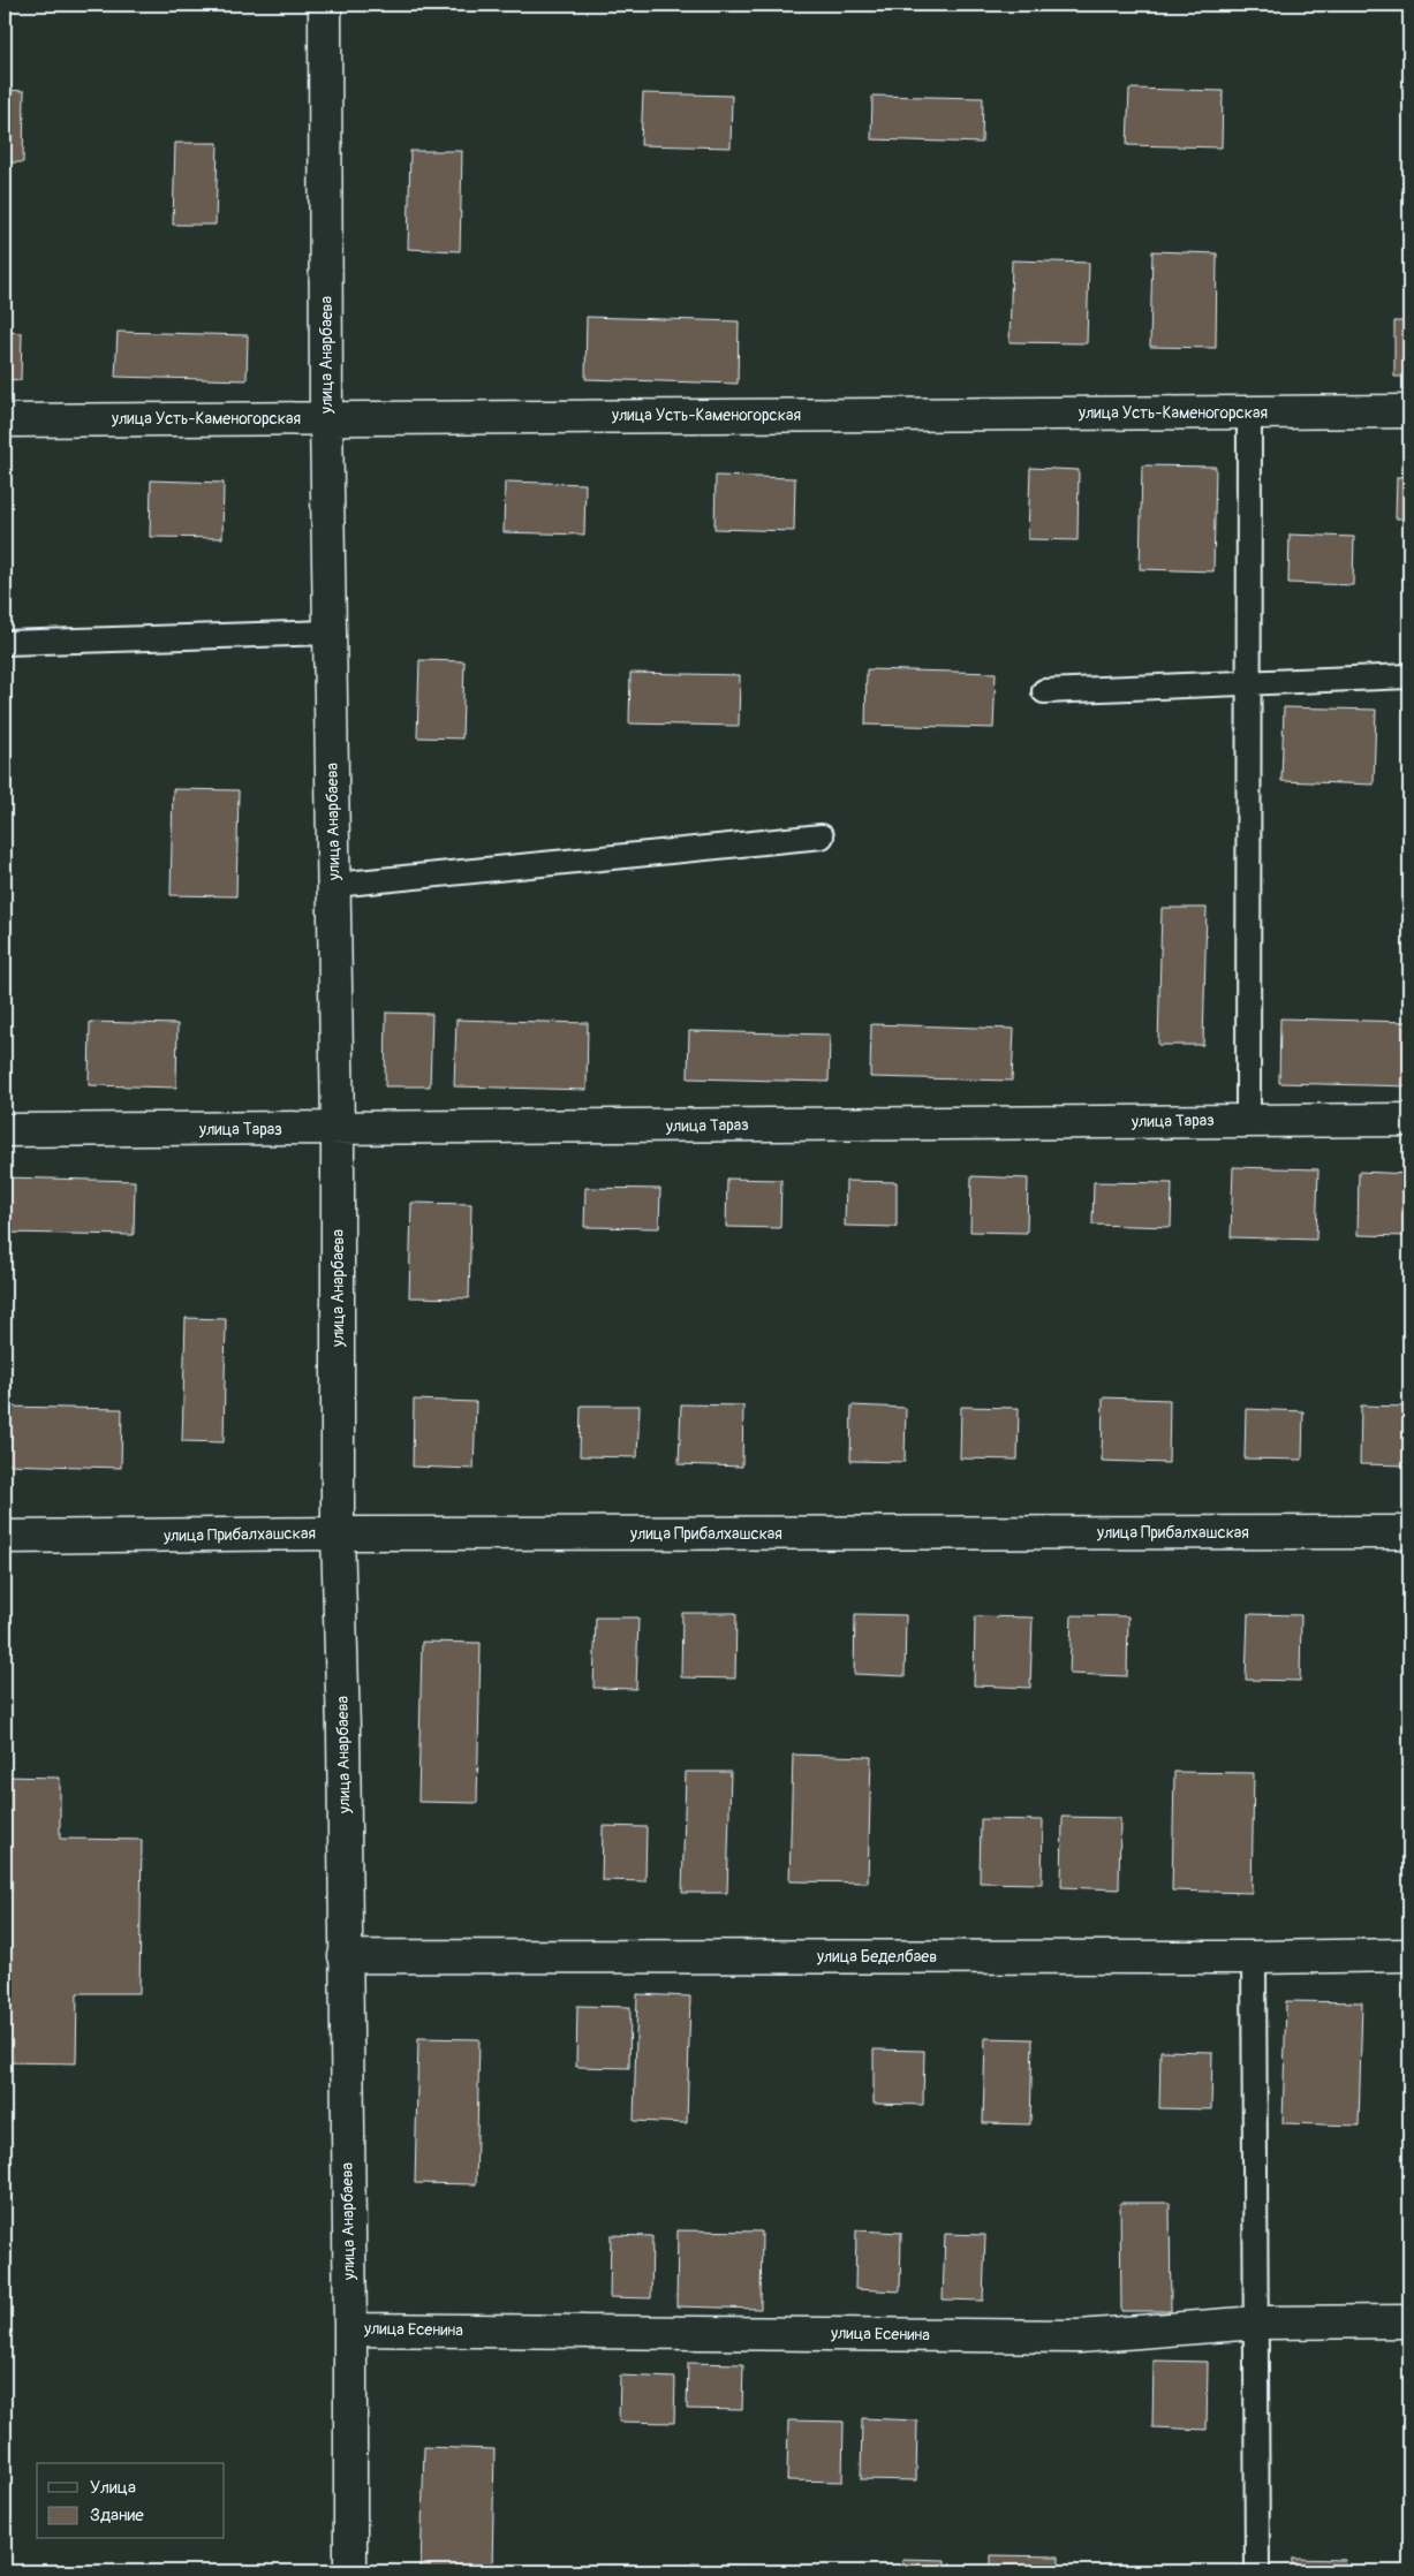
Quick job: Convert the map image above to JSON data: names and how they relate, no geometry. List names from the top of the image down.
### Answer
{
  "streets": {
    "street": [
      "улица Анарбаева",
      "улица Усть-Каменогорская",
      "улица Тараз",
      "улица Прибалхашская",
      "улица Беделбаев",
      "улица Есенина"
    ]
  },
  "crossings": [
    ["улица Анарбаева", "улица Усть-Каменогорская"],
    ["улица Анарбаева", "улица Тараз"],
    ["улица Анарбаева", "улица Прибалхашская"],
    ["улица Анарбаева", "улица Беделбаев"],
    ["улица Анарбаева", "улица Есенина"]
  ],
  "legend": ["Улица", "Здание"]
}
